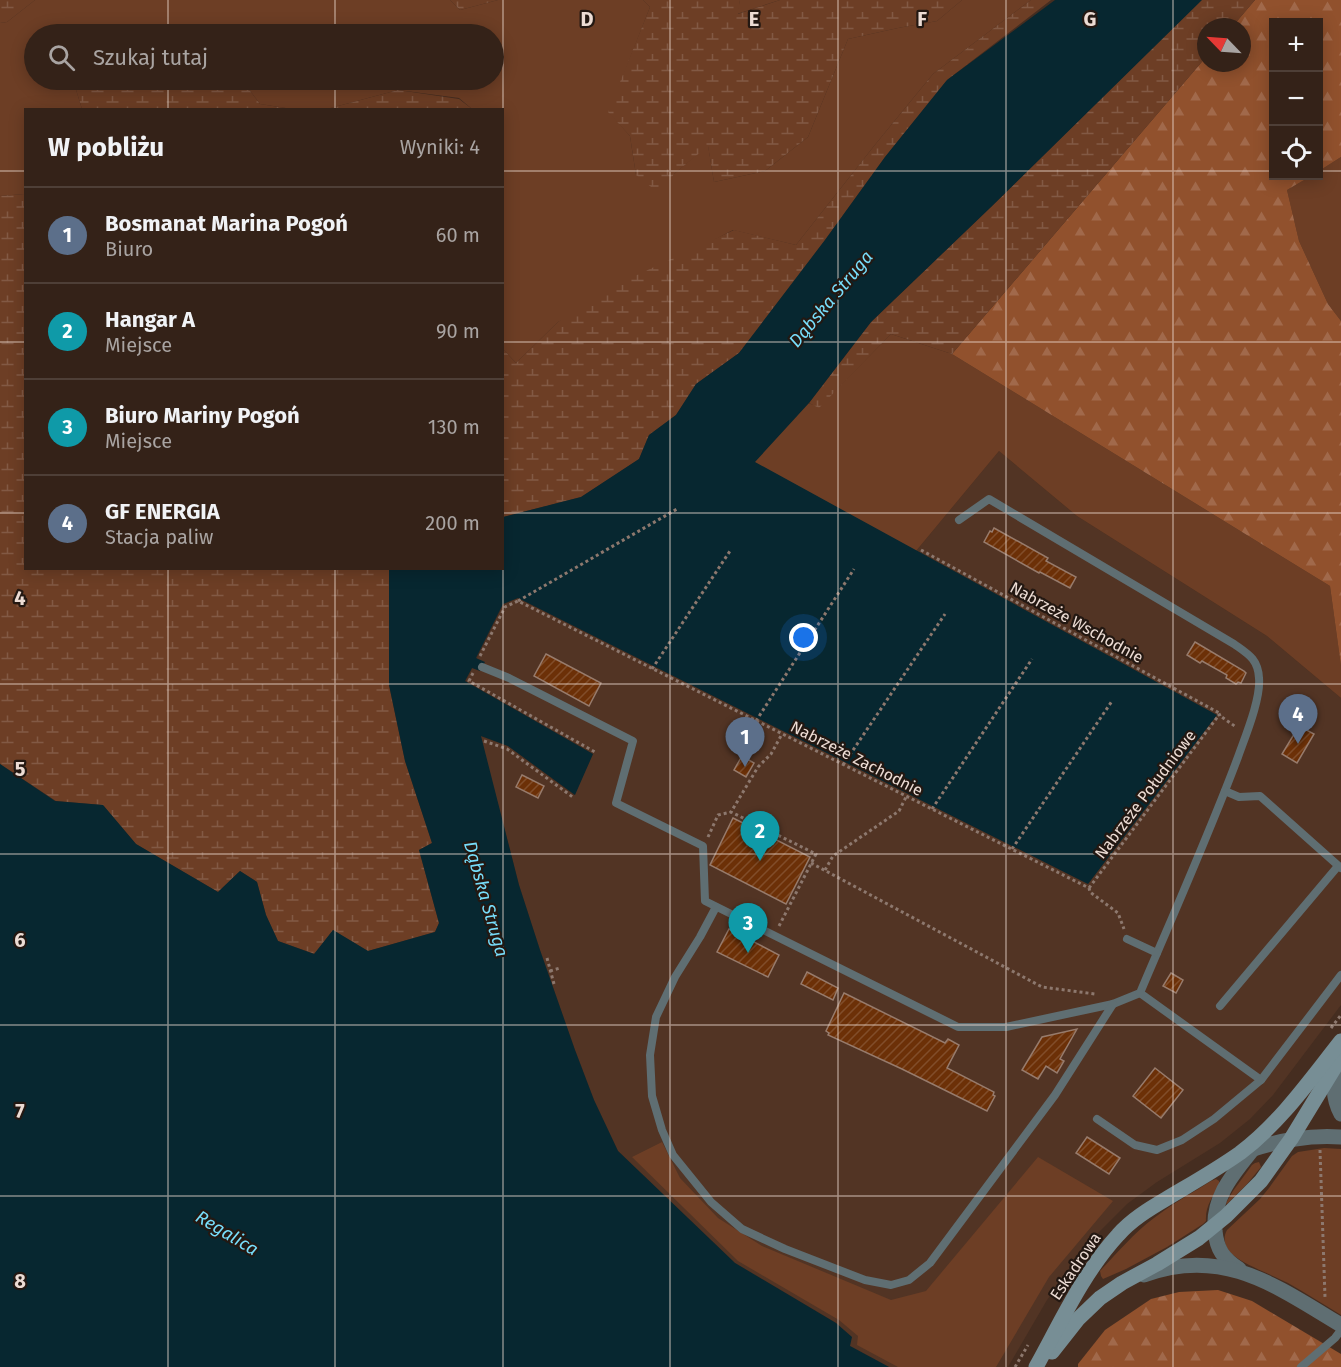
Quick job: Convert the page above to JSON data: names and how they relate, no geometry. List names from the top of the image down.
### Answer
{
  "streets": {
    "street": ["Eskadrowa"],
    "path": ["Nabrzeże Wschodnie", "Nabrzeże Zachodnie", "Nabrzeże Południowe"]
  },
  "crossings": [
    ["Nabrzeże Wschodnie", "Nabrzeże Południowe"],
    ["Nabrzeże Zachodnie", "Nabrzeże Południowe"]
  ],
  "water": ["Dąbska Struga", "Regalica"],
  "north": "top left",
  "page": {
    "map_buttons": ["+", "−"],
    "search": "Szukaj tutaj",
    "heading": ["W pobliżu", "Wyniki: 4"],
    "list": [
      {
        "mark": "1",
        "name": "Bosmanat Marina Pogoń",
        "note": "Biuro",
        "value": "60 m"
      },
      {
        "mark": "2",
        "name": "Hangar A",
        "note": "Miejsce",
        "value": "90 m"
      },
      {
        "mark": "3",
        "name": "Biuro Mariny Pogoń",
        "note": "Miejsce",
        "value": "130 m"
      },
      {
        "mark": "4",
        "name": "GF ENERGIA",
        "note": "Stacja paliw",
        "value": "200 m"
      }
    ],
    "pins": [
      "4",
      "1",
      "2",
      "3"
    ]
  },
  "grid": {
    "columns": [
      "D",
      "E",
      "F",
      "G"
    ],
    "rows": [
      "4",
      "5",
      "6",
      "7",
      "8"
    ]
  }
}
